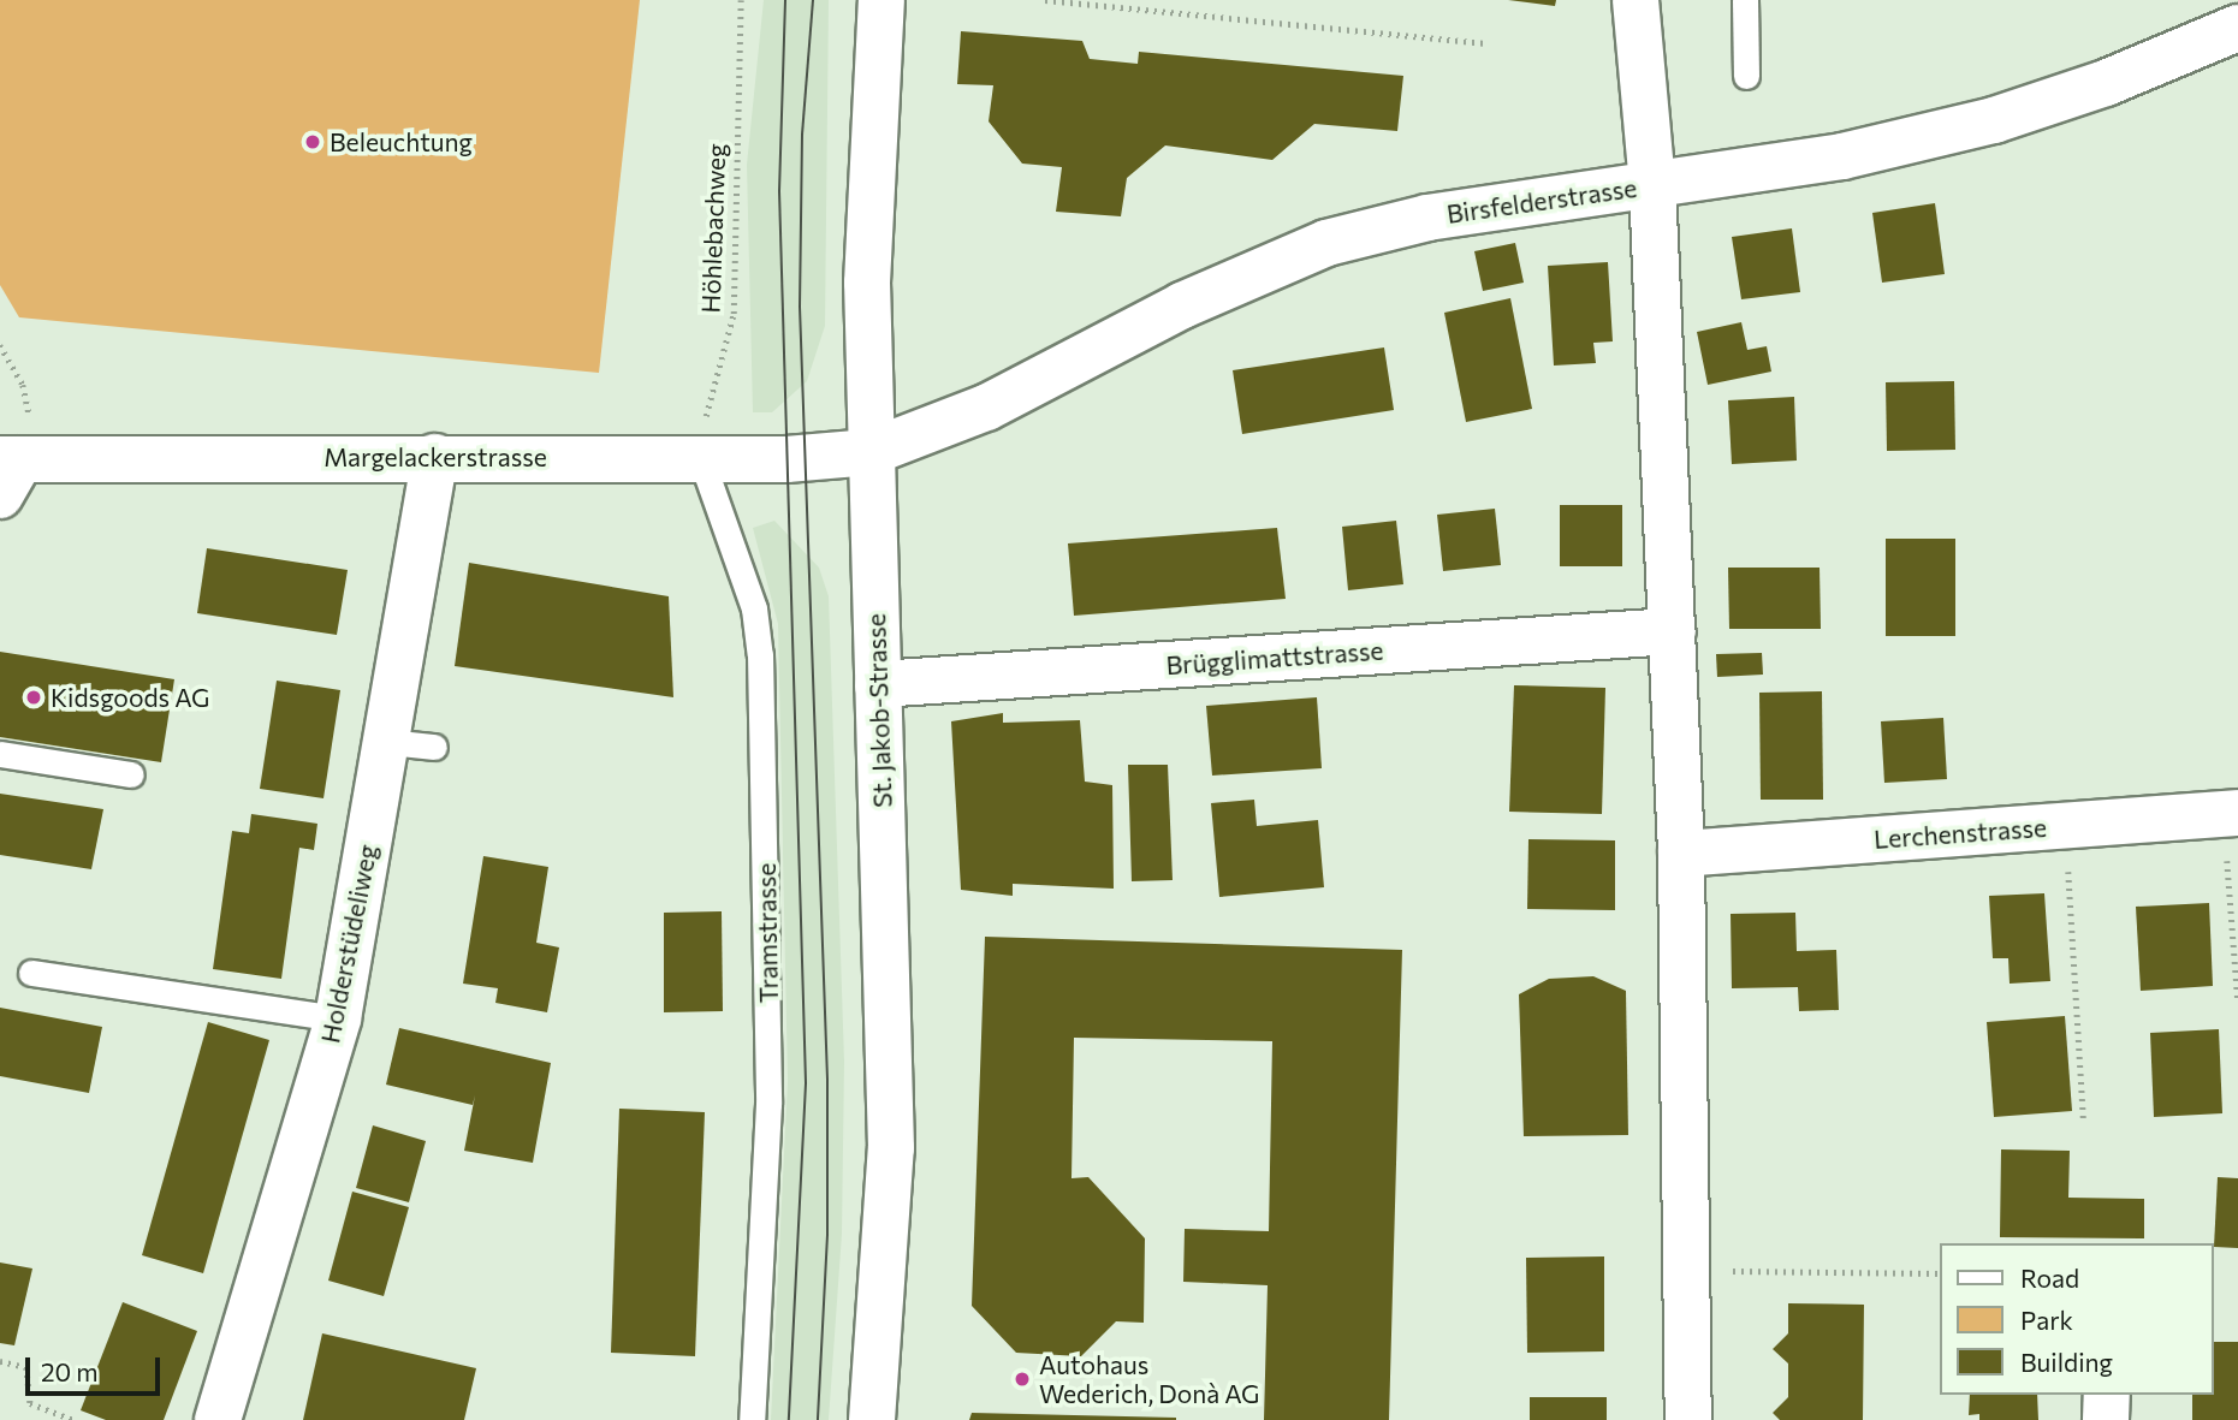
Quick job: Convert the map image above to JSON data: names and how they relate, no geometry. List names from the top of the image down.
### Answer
{
  "streets": {
    "street": [
      "Birsfelderstrasse",
      "Margelackerstrasse",
      "Brügglimattstrasse",
      "St. Jakob-Strasse",
      "Lerchenstrasse",
      "Holderstüdeliweg"
    ],
    "lane": ["Tramstrasse"],
    "path": ["Höhlebachweg"]
  },
  "crossings": [
    ["Birsfelderstrasse", "Margelackerstrasse"],
    ["Birsfelderstrasse", "St. Jakob-Strasse"],
    ["Höhlebachweg", "Margelackerstrasse"],
    ["Höhlebachweg", "Tramstrasse"],
    ["Margelackerstrasse", "St. Jakob-Strasse"],
    ["Margelackerstrasse", "Tramstrasse"],
    ["Margelackerstrasse", "Holderstüdeliweg"],
    ["Brügglimattstrasse", "St. Jakob-Strasse"]
  ],
  "places": ["Beleuchtung", "Kidsgoods AG", "Autohaus Wederich, Donà AG"],
  "legend": ["Road", "Park", "Building"],
  "scale_bar": "20 m"
}
